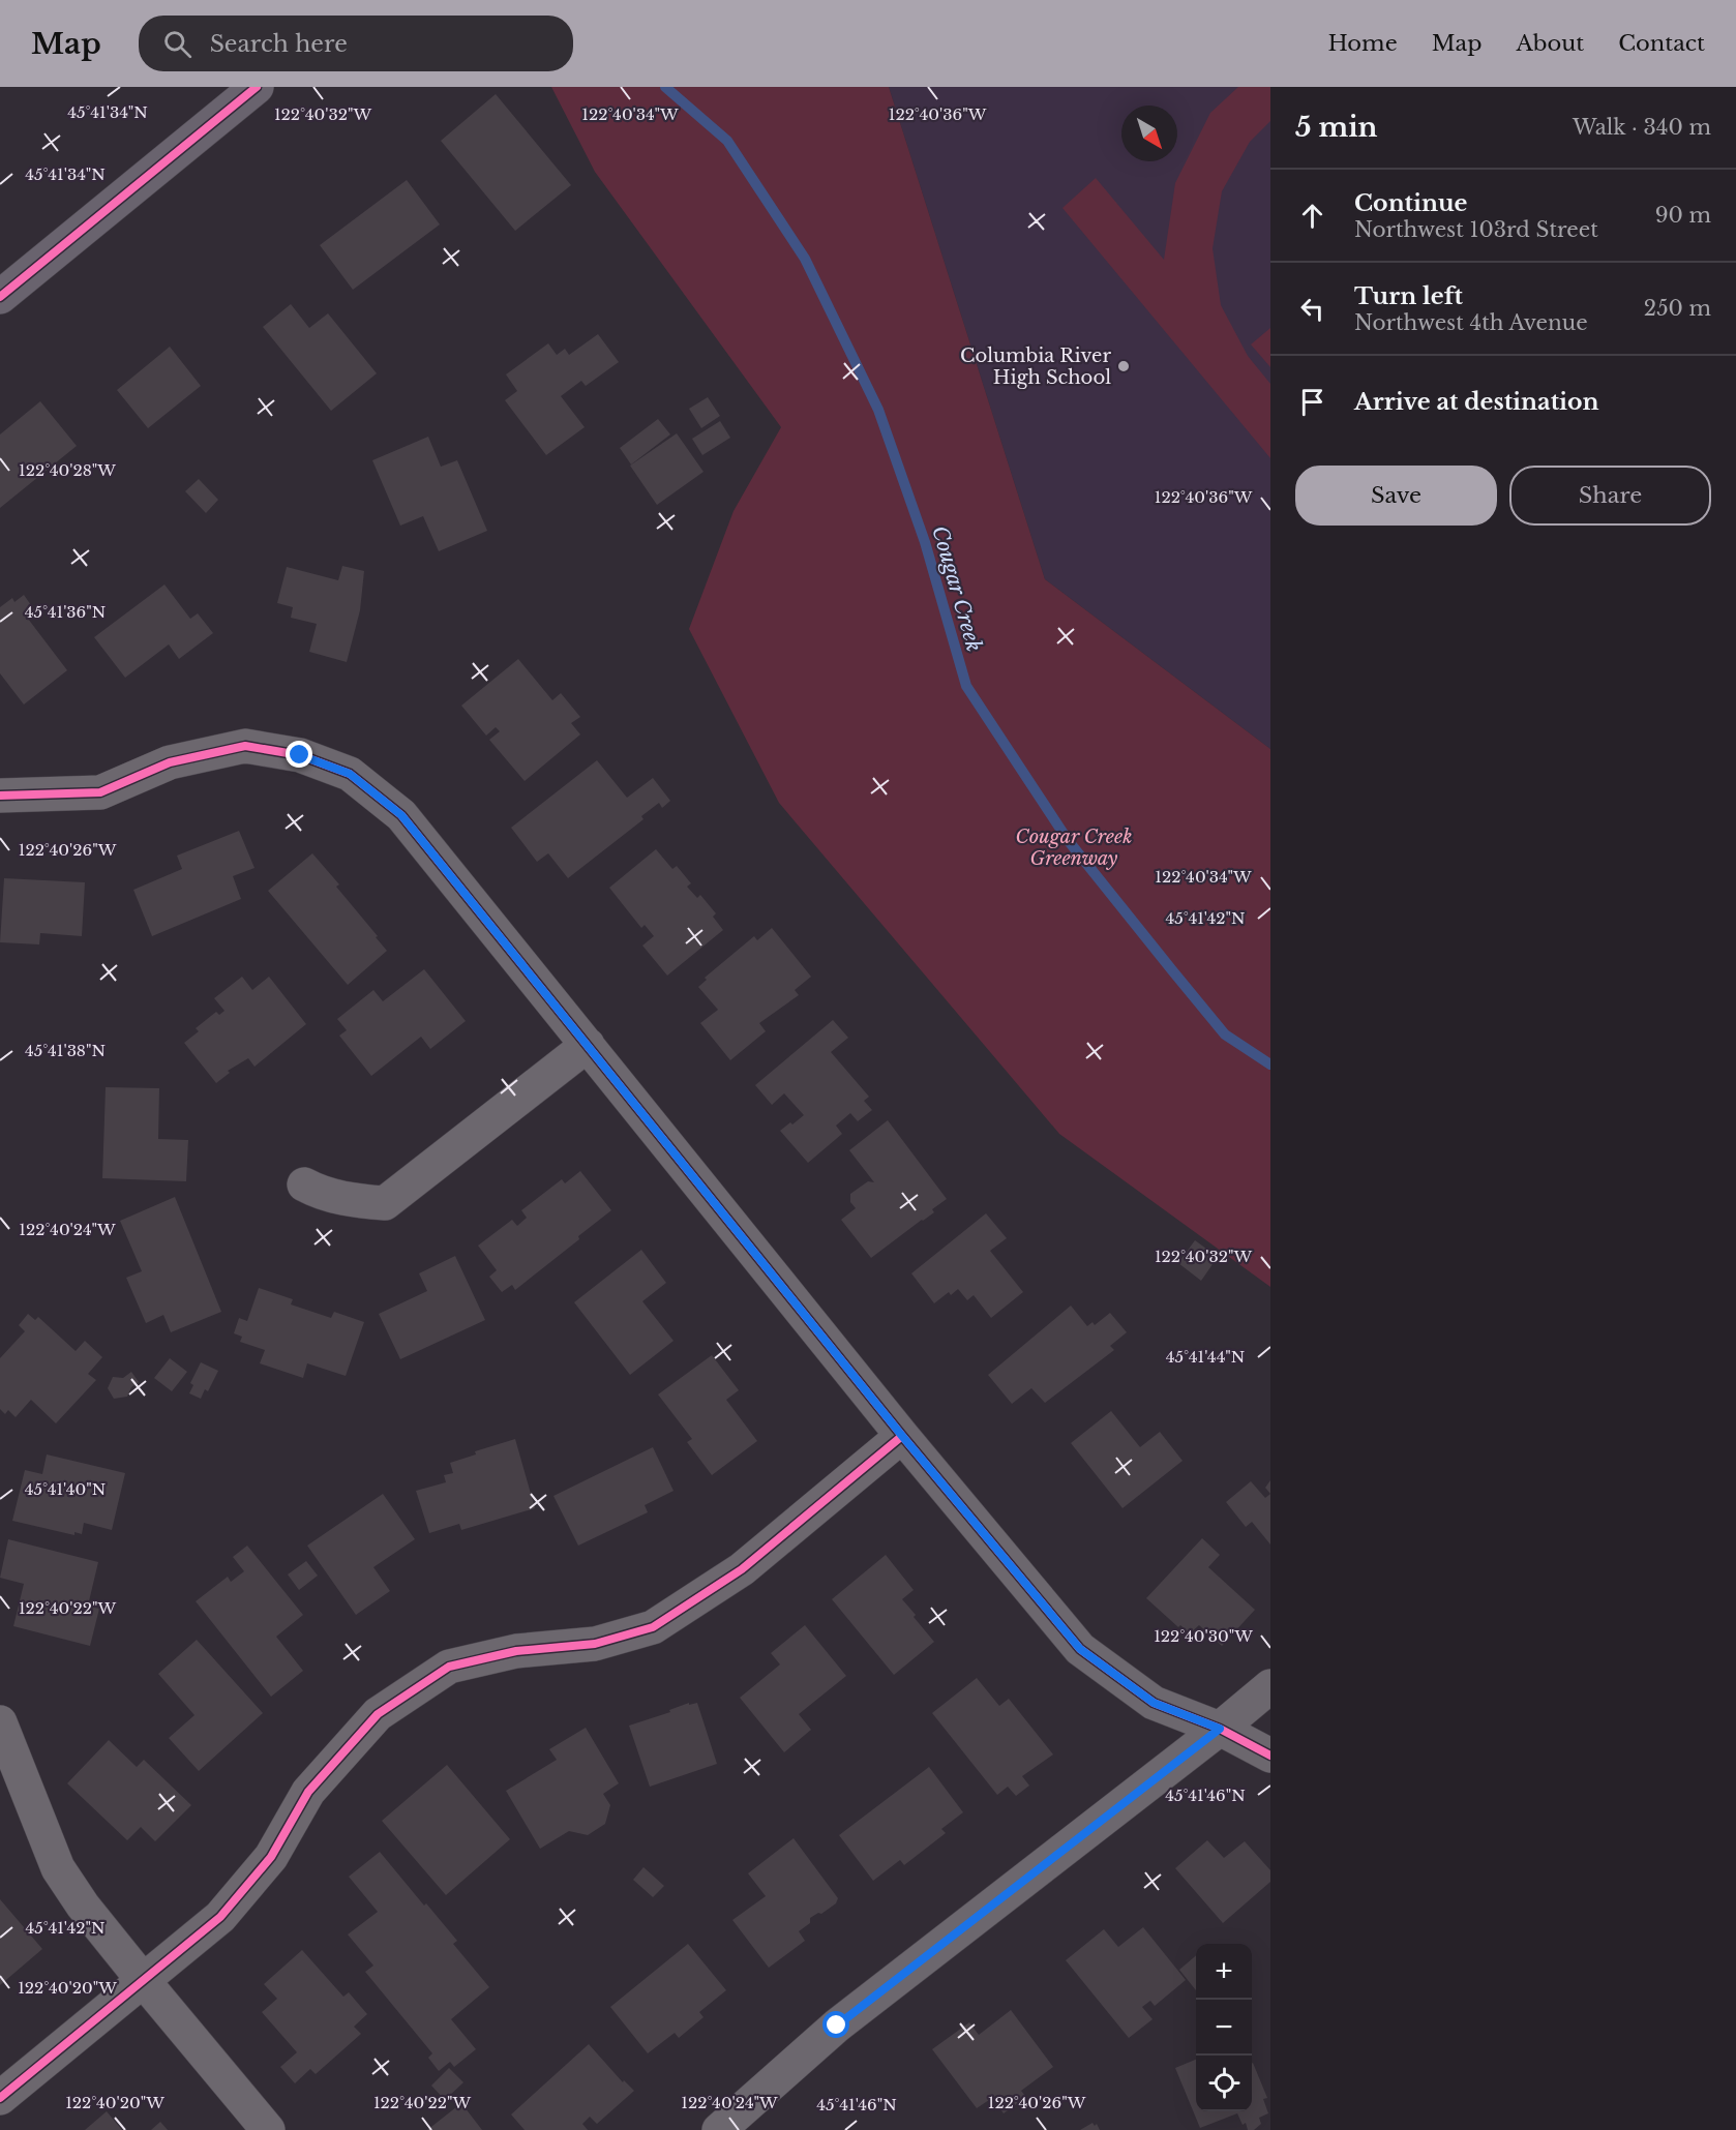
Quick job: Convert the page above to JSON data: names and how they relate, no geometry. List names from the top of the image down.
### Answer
{
  "water": ["Cougar Creek"],
  "parks": ["Cougar Creek Greenway"],
  "places": ["Columbia River High School"],
  "north": "bottom right",
  "page": {
    "header": "Map",
    "search": "Search here",
    "nav": [
      "Home",
      "Map",
      "About",
      "Contact"
    ],
    "heading": ["5 min", "Walk · 340 m"],
    "list": [
      ["Continue", "Northwest 103rd Street", "90 m"],
      ["Turn left", "Northwest 4th Avenue", "250 m"],
      "Arrive at destination"
    ],
    "buttons": ["Save", "Share"],
    "map_buttons": ["+", "−"]
  },
  "coordinates": [
    "45°41'34\"N",
    "122°40'34\"W",
    "122°40'36\"W",
    "122°40'32\"W",
    "122°40'28\"W",
    "45°41'36\"N",
    "122°40'26\"W",
    "45°41'42\"N",
    "45°41'38\"N",
    "122°40'24\"W",
    "45°41'44\"N",
    "45°41'40\"N",
    "122°40'22\"W",
    "122°40'30\"W",
    "45°41'46\"N",
    "122°40'20\"W"
  ]
}
